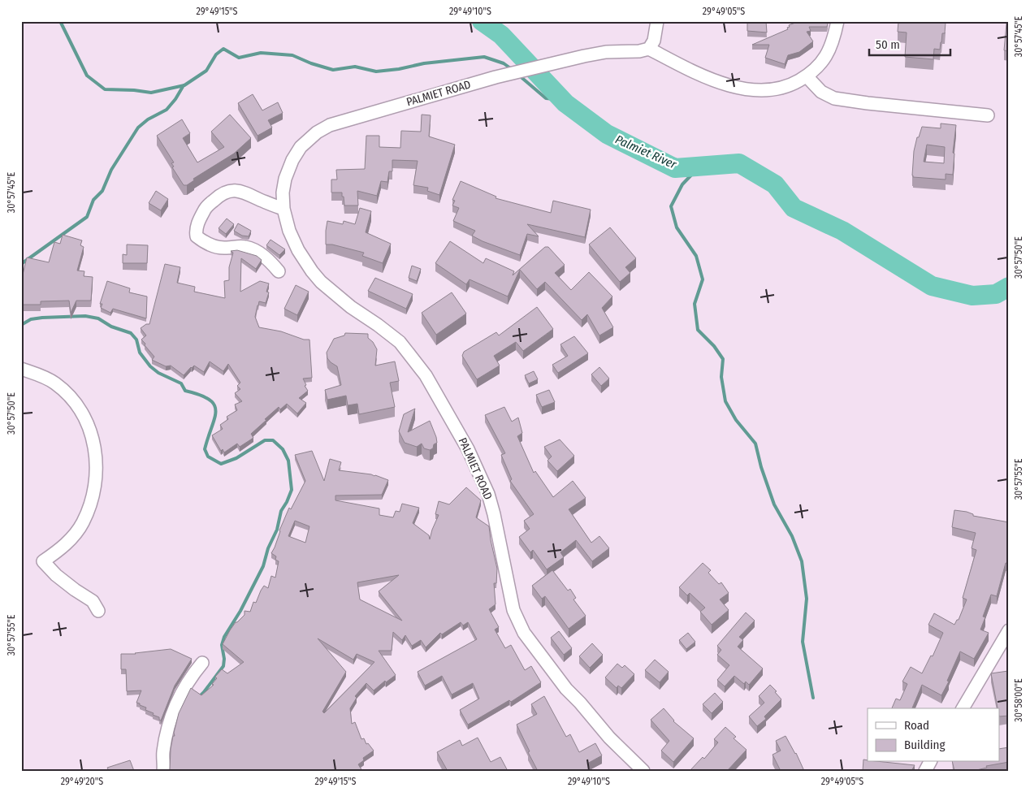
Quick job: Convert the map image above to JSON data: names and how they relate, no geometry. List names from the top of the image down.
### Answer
{
  "streets": {
    "street": ["PALMIET ROAD"]
  },
  "water": ["Palmiet River"],
  "legend": ["Road", "Building"],
  "scale_bar": "50 m",
  "coordinates": [
    "29°49'15\"S",
    "29°49'10\"S",
    "29°49'05\"S",
    "30°57'45\"E",
    "30°57'50\"E",
    "30°57'55\"E",
    "30°58'00\"E",
    "29°49'20\"S"
  ]
}
